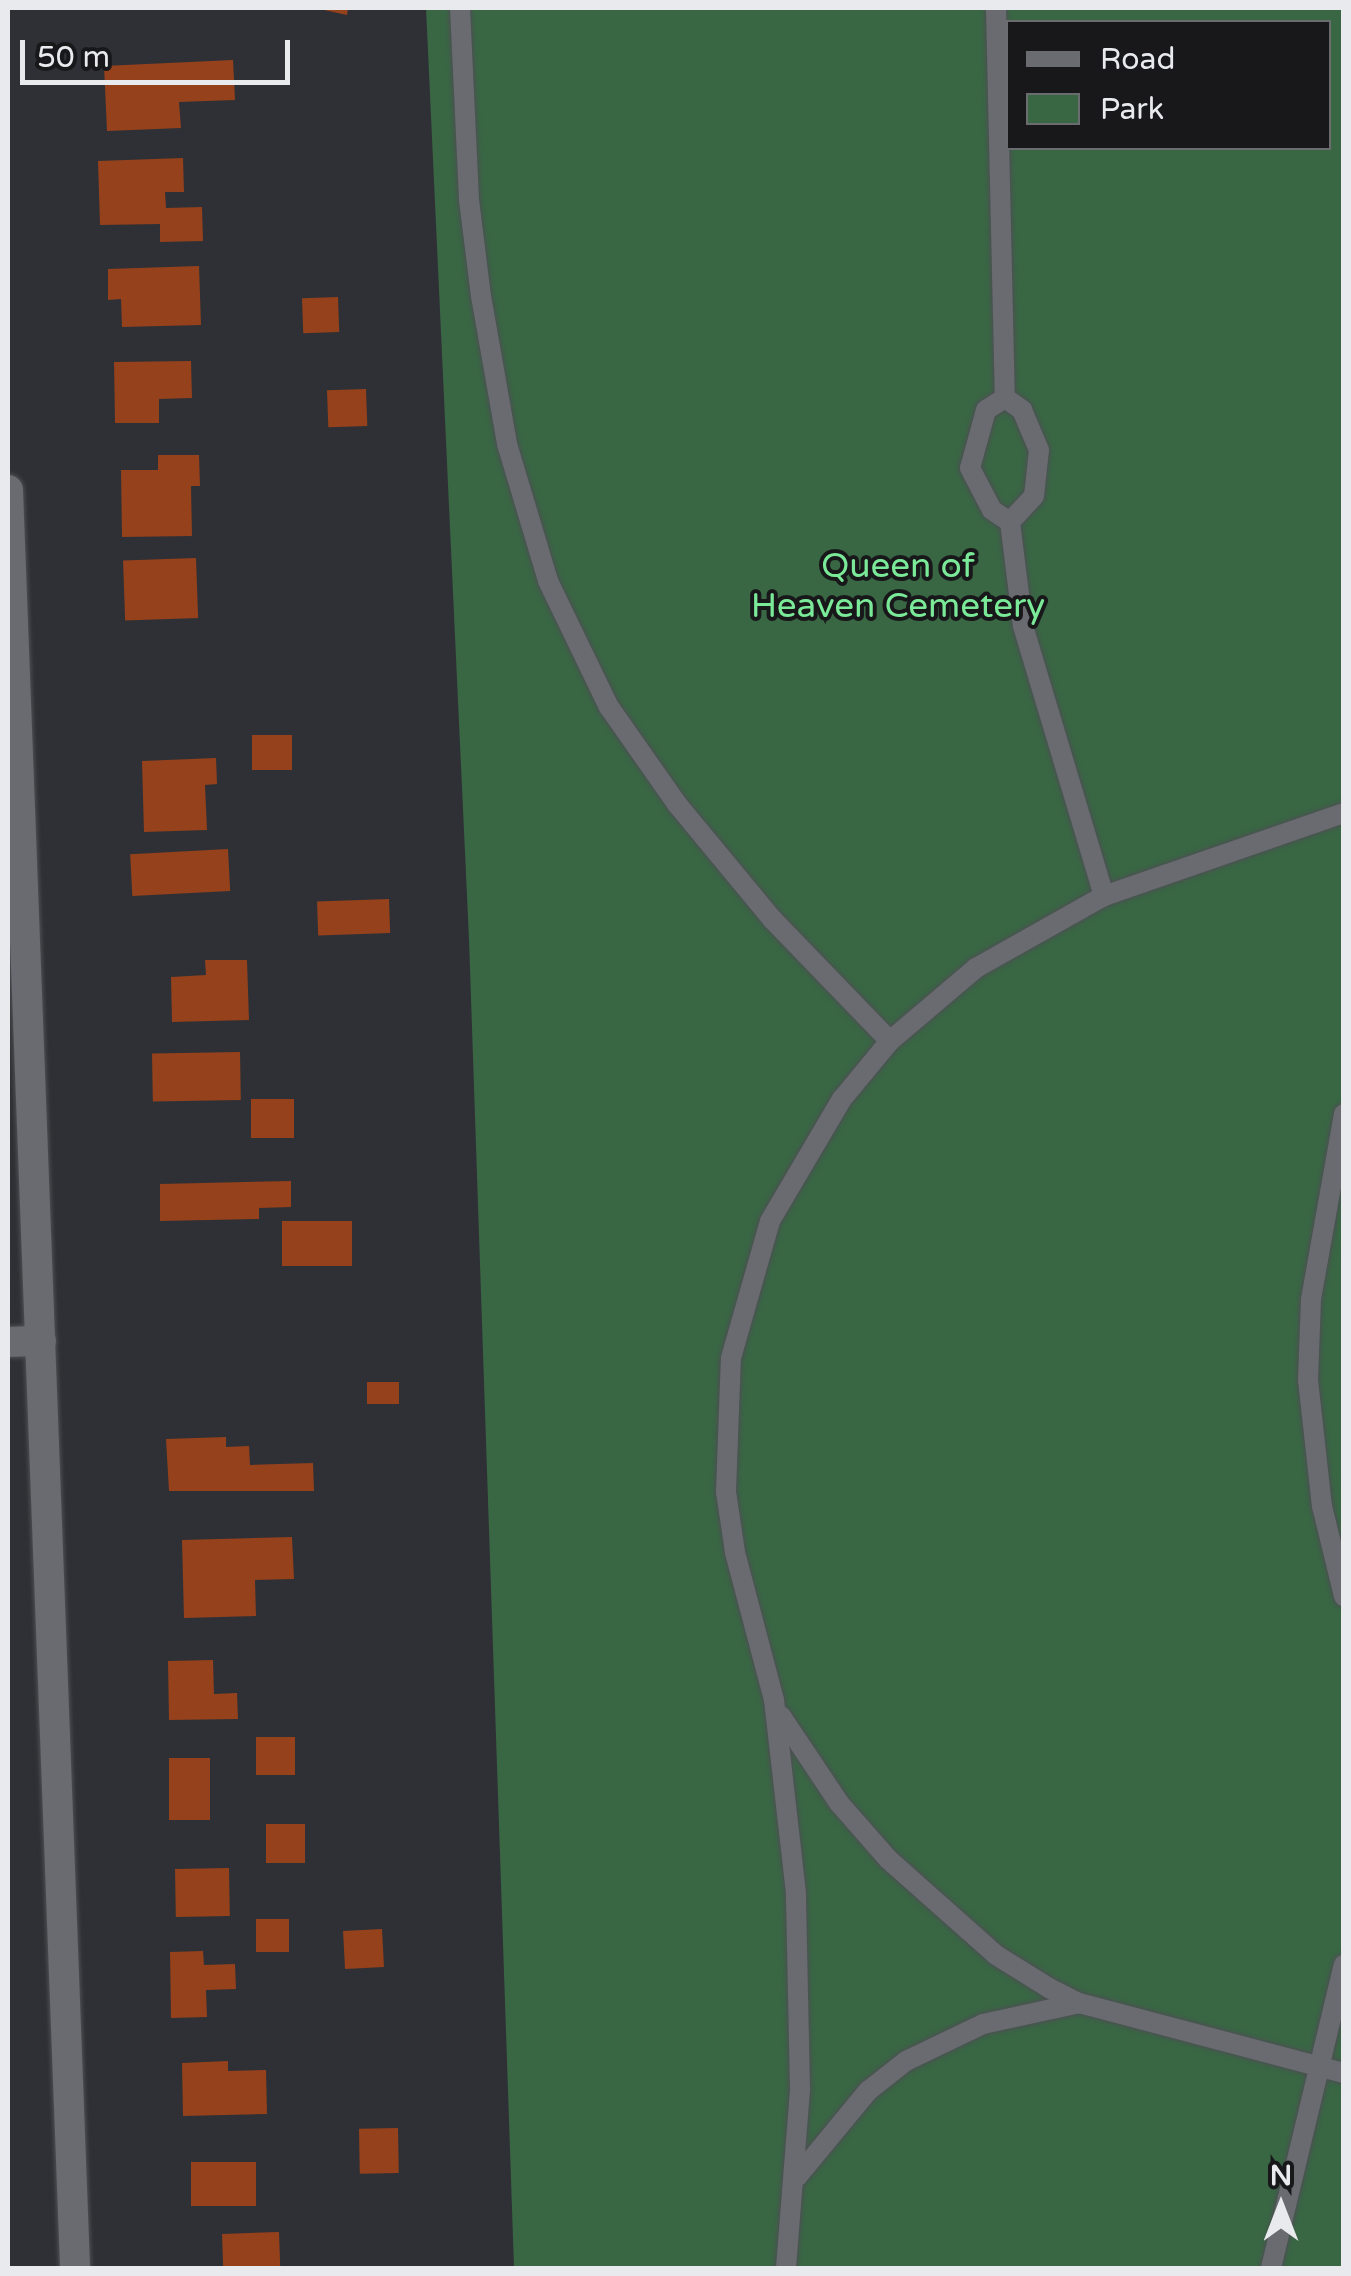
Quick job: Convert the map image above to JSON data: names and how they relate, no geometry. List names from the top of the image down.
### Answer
{
  "parks": ["Queen of Heaven Cemetery"],
  "legend": ["Road", "Park"],
  "scale_bar": "50 m",
  "north": "top"
}
